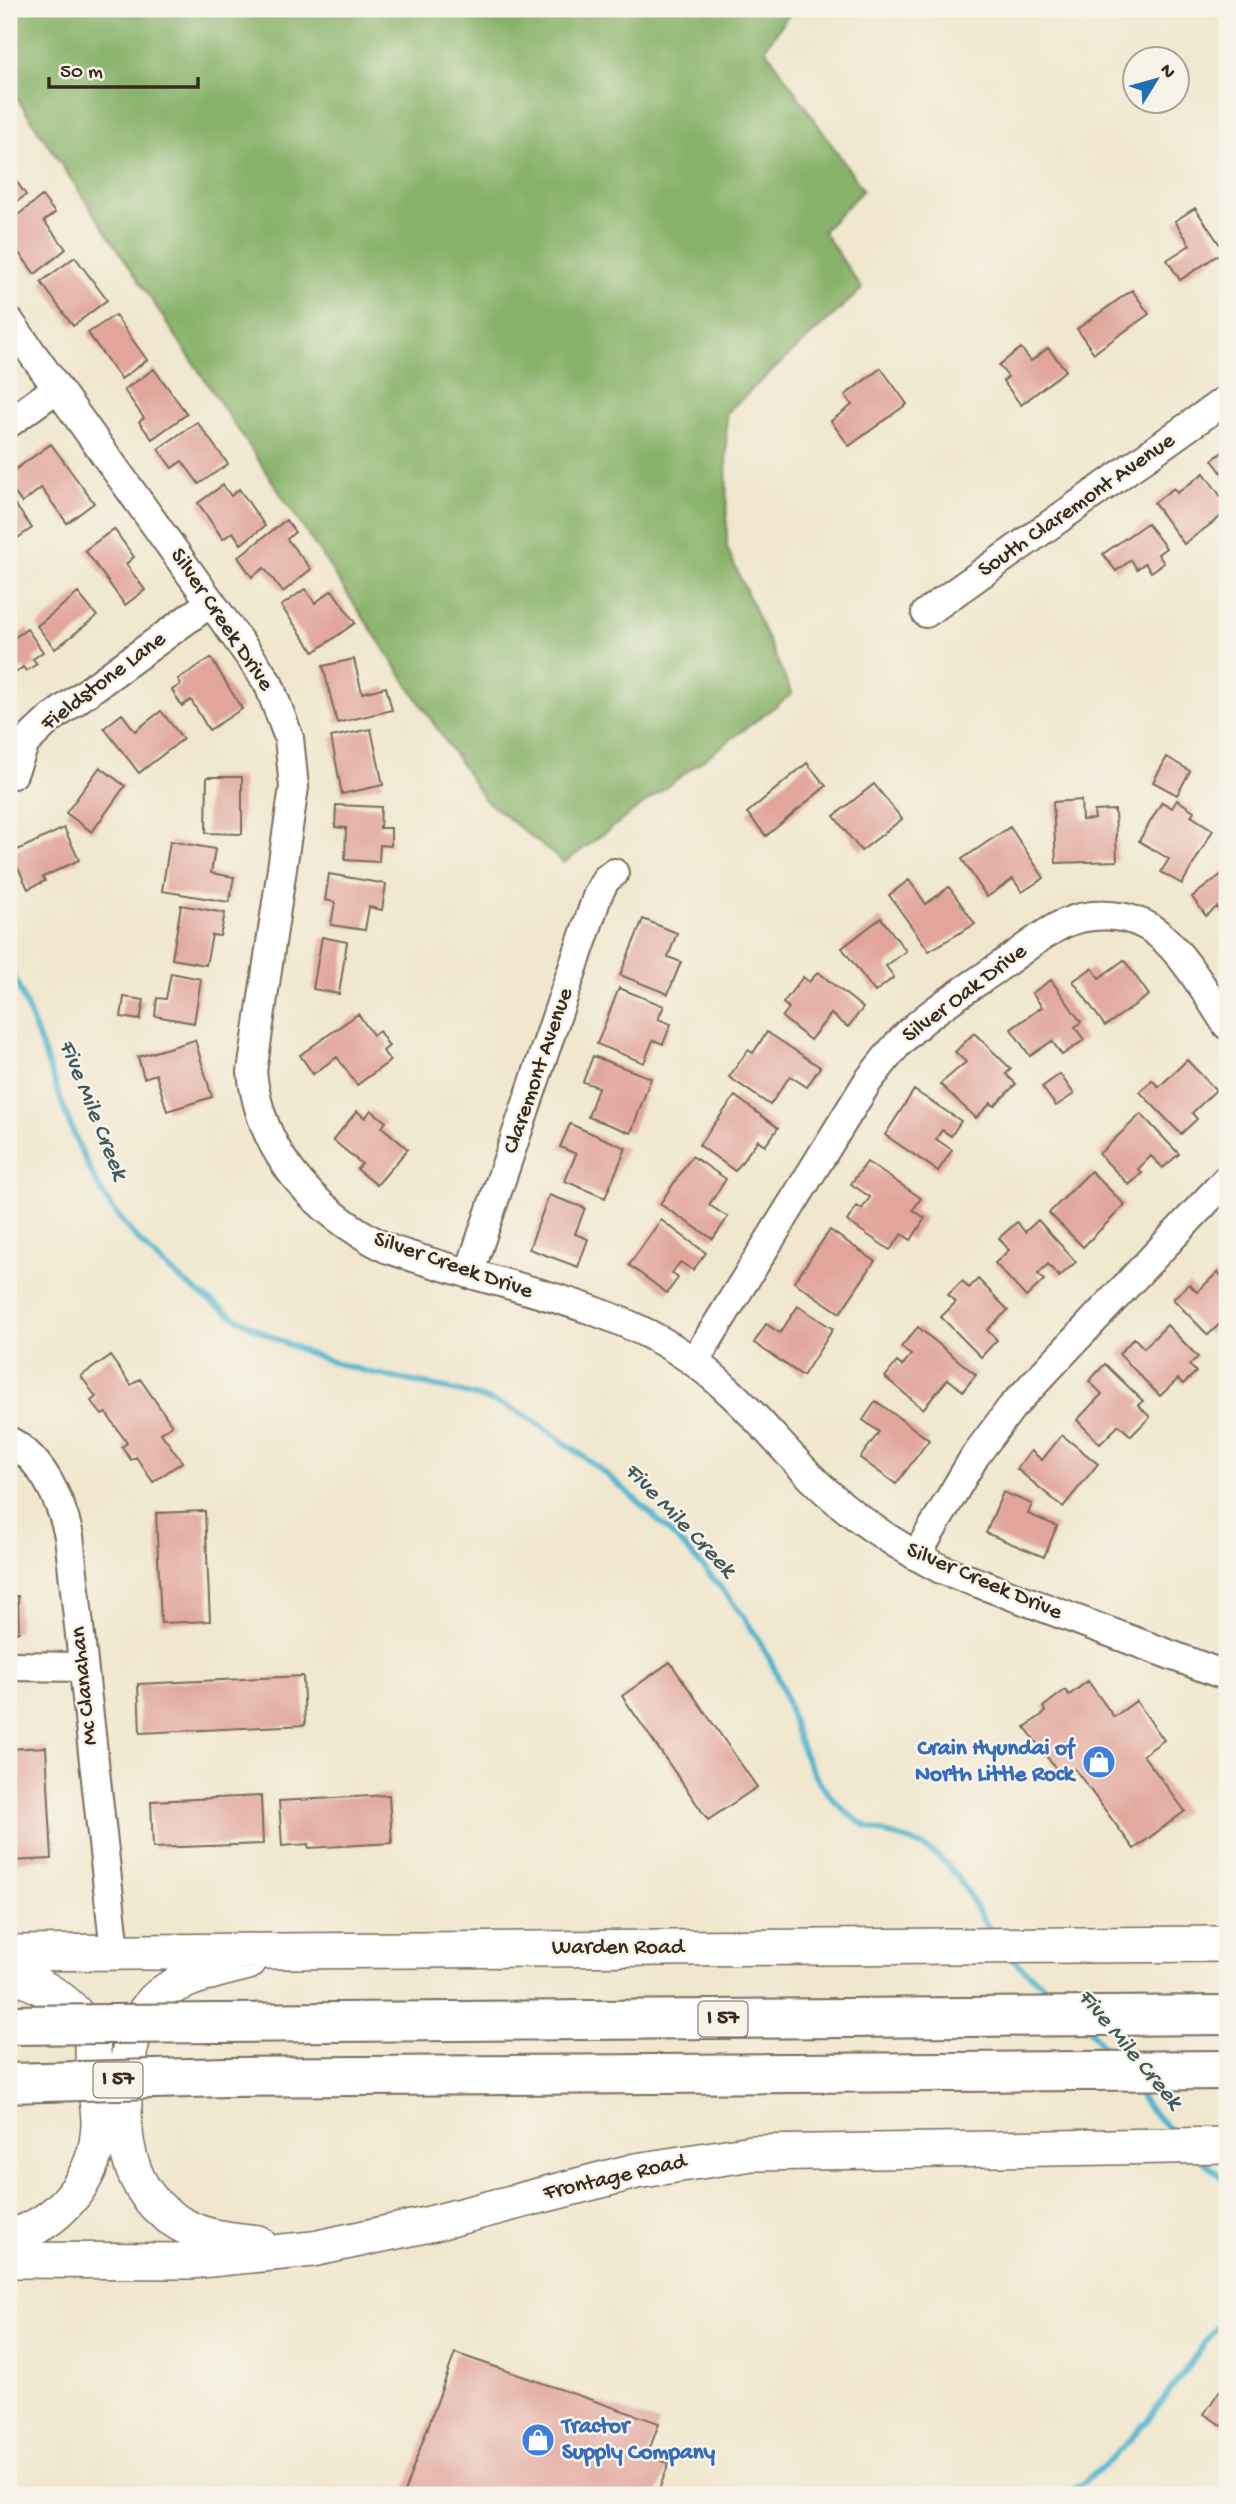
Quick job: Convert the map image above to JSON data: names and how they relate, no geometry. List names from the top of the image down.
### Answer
{
  "streets": {
    "highway": ["I 57"],
    "main road": ["Warden Road", "Frontage Road"],
    "street": [
      "South Claremont Avenue",
      "Silver Creek Drive",
      "Fieldstone Lane",
      "Silver Oak Drive",
      "Claremont Avenue",
      "Mc Clanahan"
    ]
  },
  "crossings": [
    ["Silver Creek Drive", "Fieldstone Lane"],
    ["Silver Creek Drive", "Silver Oak Drive"],
    ["Silver Creek Drive", "Claremont Avenue"],
    ["Mc Clanahan", "Warden Road"]
  ],
  "water": ["Five Mile Creek"],
  "places": {
    "shop": ["Crain Hyundai of North Little Rock", "Tractor Supply Company"]
  },
  "scale_bar": "50 m",
  "north": "top right"
}
